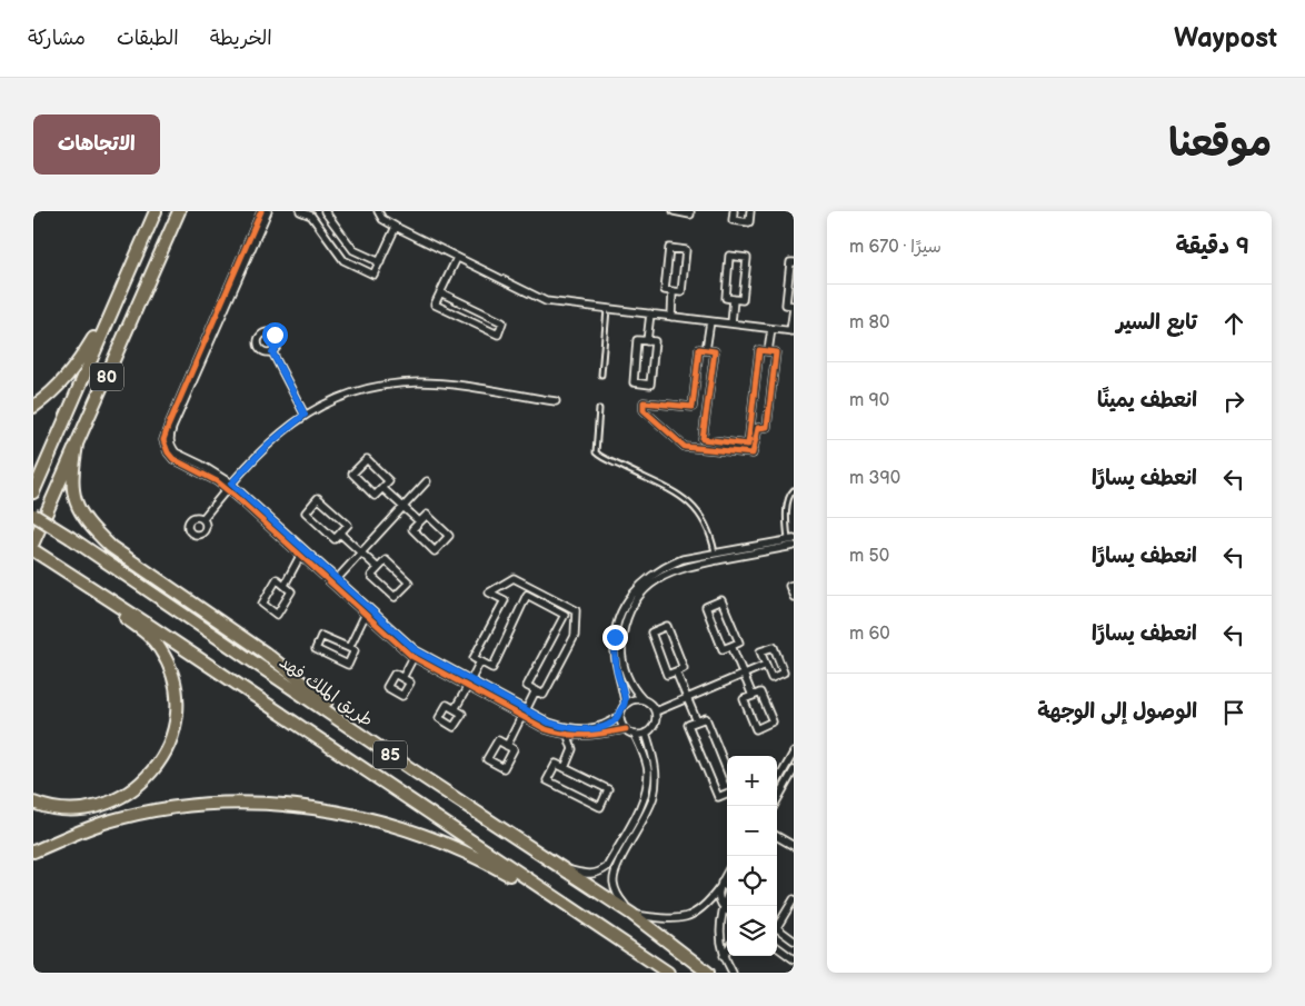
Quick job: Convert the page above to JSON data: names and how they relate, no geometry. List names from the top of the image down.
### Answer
{
  "streets": {
    "highway": ["80", "طريق الملك فهد", "85"]
  },
  "page": {
    "header": "Waypost",
    "nav": ["الخريطة", "الطبقات", "مشاركة"],
    "title": "موقعنا",
    "buttons": "الاتجاهات",
    "heading": ["9 دقيقة", "سيرًا · 670 m"],
    "list": [
      ["تابع السير", "80 m"],
      ["انعطف يمينًا", "90 m"],
      ["انعطف يسارًا", "390 m"],
      ["انعطف يسارًا", "50 m"],
      ["انعطف يسارًا", "60 m"],
      "الوصول إلى الوجهة"
    ],
    "map_buttons": ["+", "−"]
  }
}
